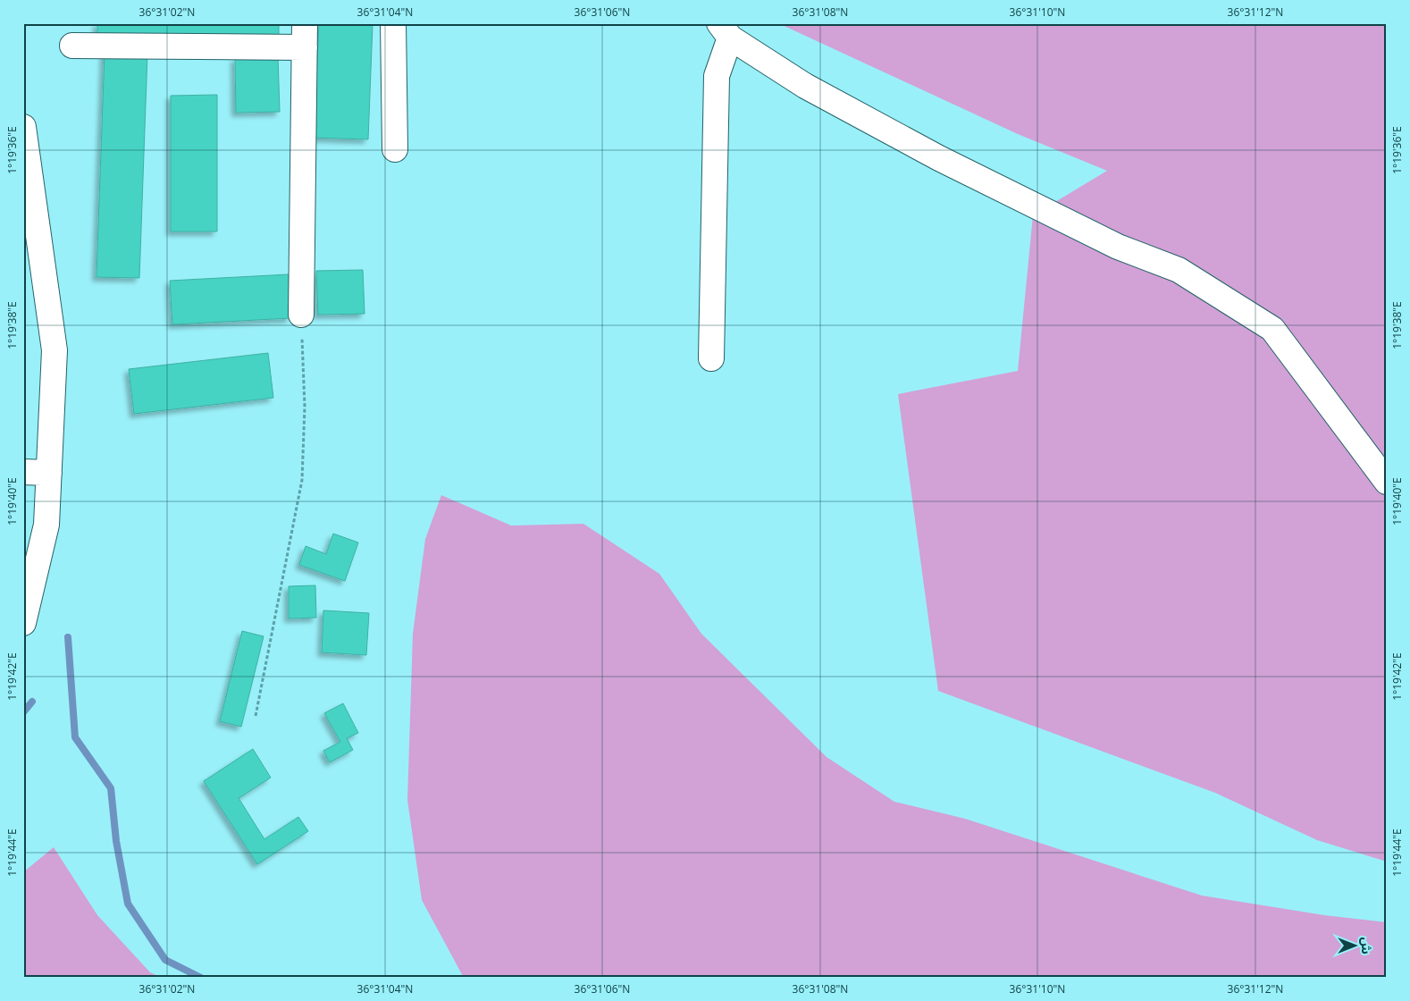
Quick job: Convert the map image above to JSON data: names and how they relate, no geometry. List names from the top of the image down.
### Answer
{
  "north": "right",
  "coordinates": [
    "36°31'02\"N",
    "36°31'04\"N",
    "36°31'06\"N",
    "36°31'08\"N",
    "36°31'10\"N",
    "36°31'12\"N",
    "1°19'36\"E",
    "1°19'38\"E",
    "1°19'40\"E",
    "1°19'42\"E",
    "1°19'44\"E"
  ]
}
